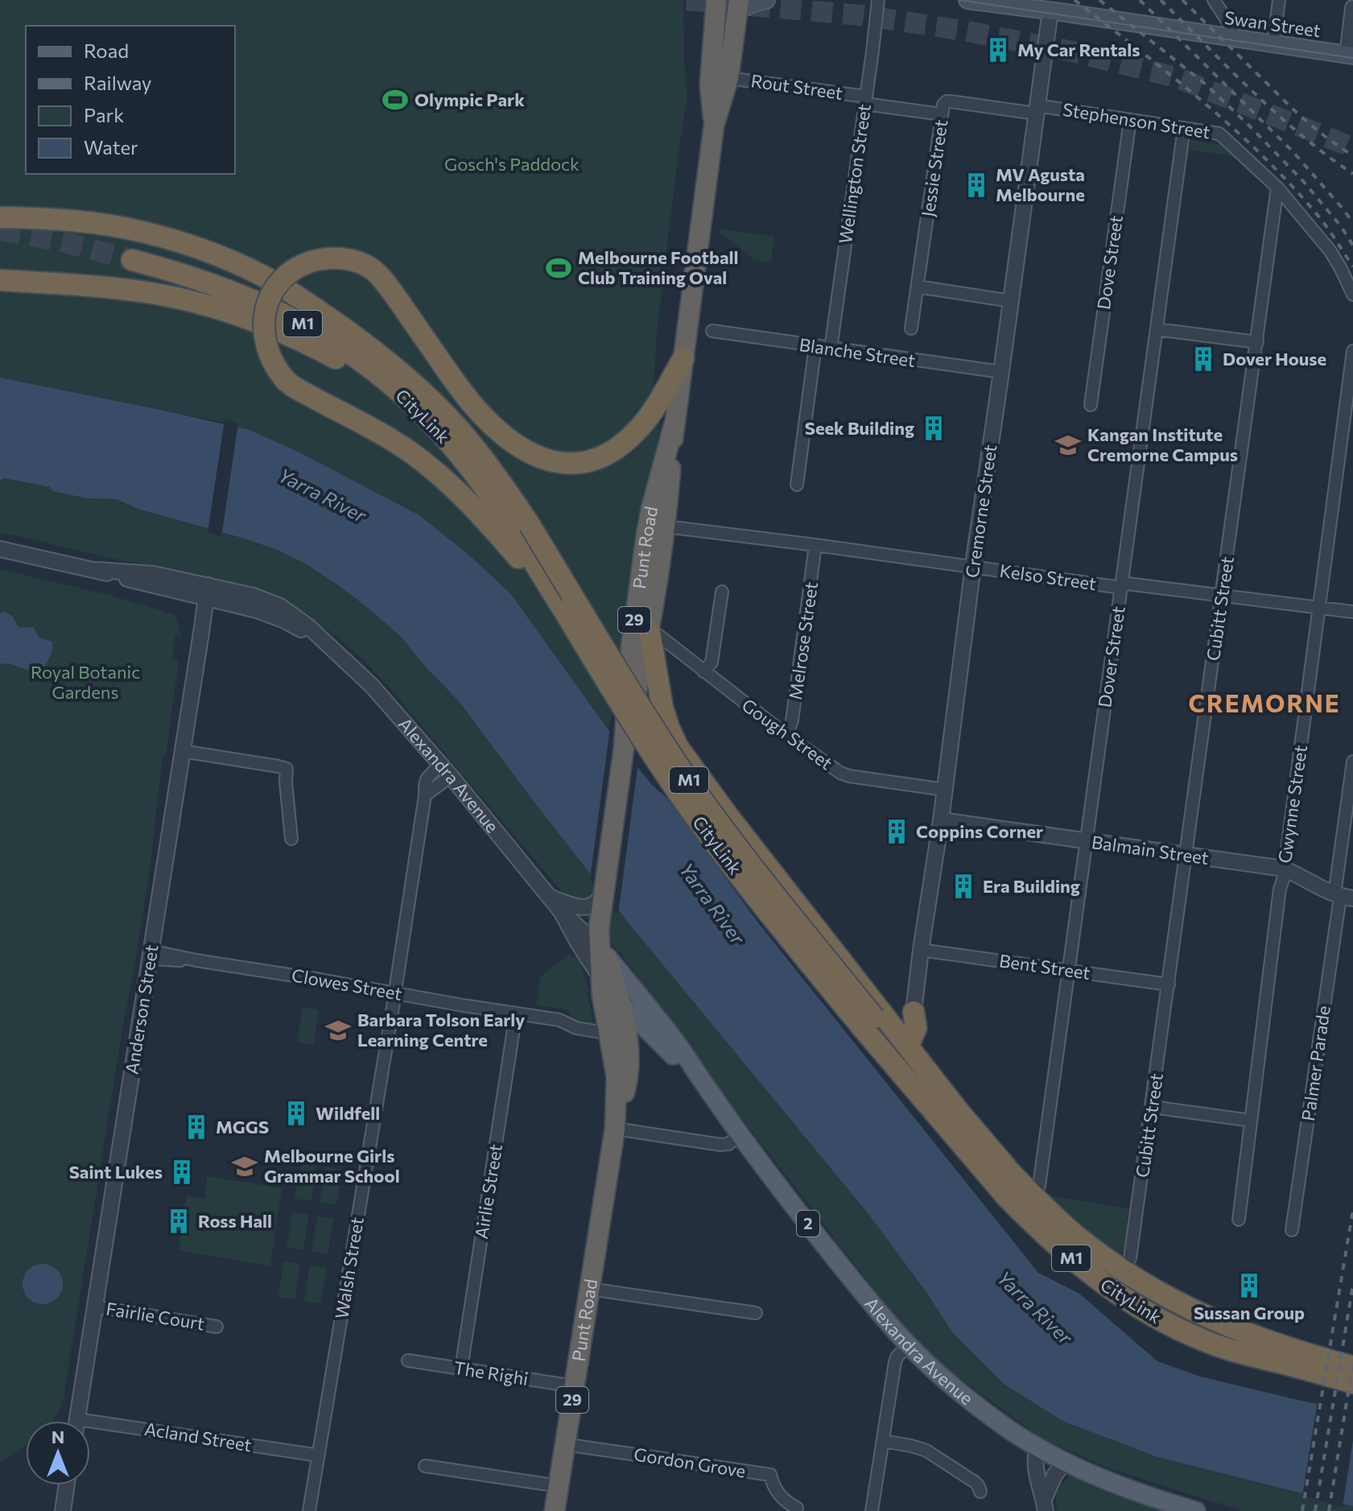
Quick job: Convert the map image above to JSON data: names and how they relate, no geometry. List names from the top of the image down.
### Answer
{
  "streets": {
    "highway": [
      "M1",
      "CityLink",
      "Punt Road",
      "29",
      "Alexandra Avenue",
      "2"
    ],
    "main road": ["Swan Street"],
    "street": [
      "Rout Street",
      "Stephenson Street",
      "Jessie Street",
      "Wellington Street",
      "Dove Street",
      "Blanche Street",
      "Cremorne Street",
      "Kelso Street",
      "Cubitt Street",
      "Melrose Street",
      "Dover Street",
      "Gough Street",
      "Gwynne Street",
      "Balmain Street",
      "Bent Street",
      "Clowes Street",
      "Anderson Street",
      "Palmer Parade",
      "Airlie Street",
      "Walsh Street",
      "Fairlie Court",
      "The Righi",
      "Acland Street",
      "Gordon Grove"
    ]
  },
  "crossings": [
    ["Swan Street", "Cremorne Street"],
    ["Rout Street", "Jessie Street"],
    ["Rout Street", "Wellington Street"],
    ["Rout Street", "Punt Road"],
    ["Stephenson Street", "Jessie Street"],
    ["Stephenson Street", "Dove Street"],
    ["Stephenson Street", "Cremorne Street"],
    ["Stephenson Street", "Cubitt Street"],
    ["Stephenson Street", "Dover Street"],
    ["Jessie Street", "Cremorne Street"],
    ["Wellington Street", "Blanche Street"],
    ["M1", "CityLink"],
    ["Blanche Street", "Cremorne Street"],
    ["Cremorne Street", "Kelso Street"],
    ["Cremorne Street", "Gough Street"],
    ["Cremorne Street", "Balmain Street"],
    ["Cremorne Street", "Bent Street"],
    ["Punt Road", "Kelso Street"],
    ["Punt Road", "Gough Street"],
    ["Punt Road", "Alexandra Avenue"],
    ["Punt Road", "Clowes Street"],
    ["Punt Road", "The Righi"],
    ["Punt Road", "Gordon Grove"],
    ["Kelso Street", "Cubitt Street"],
    ["Kelso Street", "Melrose Street"],
    ["Kelso Street", "Dover Street"],
    ["Kelso Street", "Gwynne Street"],
    ["Cubitt Street", "Balmain Street"],
    ["Cubitt Street", "Bent Street"],
    ["Melrose Street", "Gough Street"],
    ["Dover Street", "Balmain Street"],
    ["Dover Street", "Bent Street"],
    ["Alexandra Avenue", "Anderson Street"],
    ["Alexandra Avenue", "Walsh Street"],
    ["Gwynne Street", "Balmain Street"],
    ["Balmain Street", "Palmer Parade"],
    ["Clowes Street", "Anderson Street"],
    ["Clowes Street", "Airlie Street"],
    ["Clowes Street", "Walsh Street"],
    ["Anderson Street", "Fairlie Court"],
    ["Airlie Street", "The Righi"],
    ["Walsh Street", "Acland Street"]
  ],
  "districts": ["CREMORNE"],
  "water": ["Yarra River"],
  "parks": ["Gosch's Paddock", "Royal Botanic Gardens"],
  "places": {
    "building": [
      "My Car Rentals",
      "MV Agusta Melbourne",
      "Dover House",
      "Seek Building",
      "Coppins Corner",
      "Era Building",
      "Wildfell",
      "MGGS",
      "Saint Lukes",
      "Ross Hall",
      "Sussan Group"
    ],
    "sports": ["Olympic Park", "Melbourne Football Club Training Oval"],
    "school or university": ["Kangan Institute Cremorne Campus", "Barbara Tolson Early Learning Centre", "Melbourne Girls Grammar School"]
  },
  "legend": [
    "Road",
    "Railway",
    "Park",
    "Water"
  ],
  "north": "top"
}
